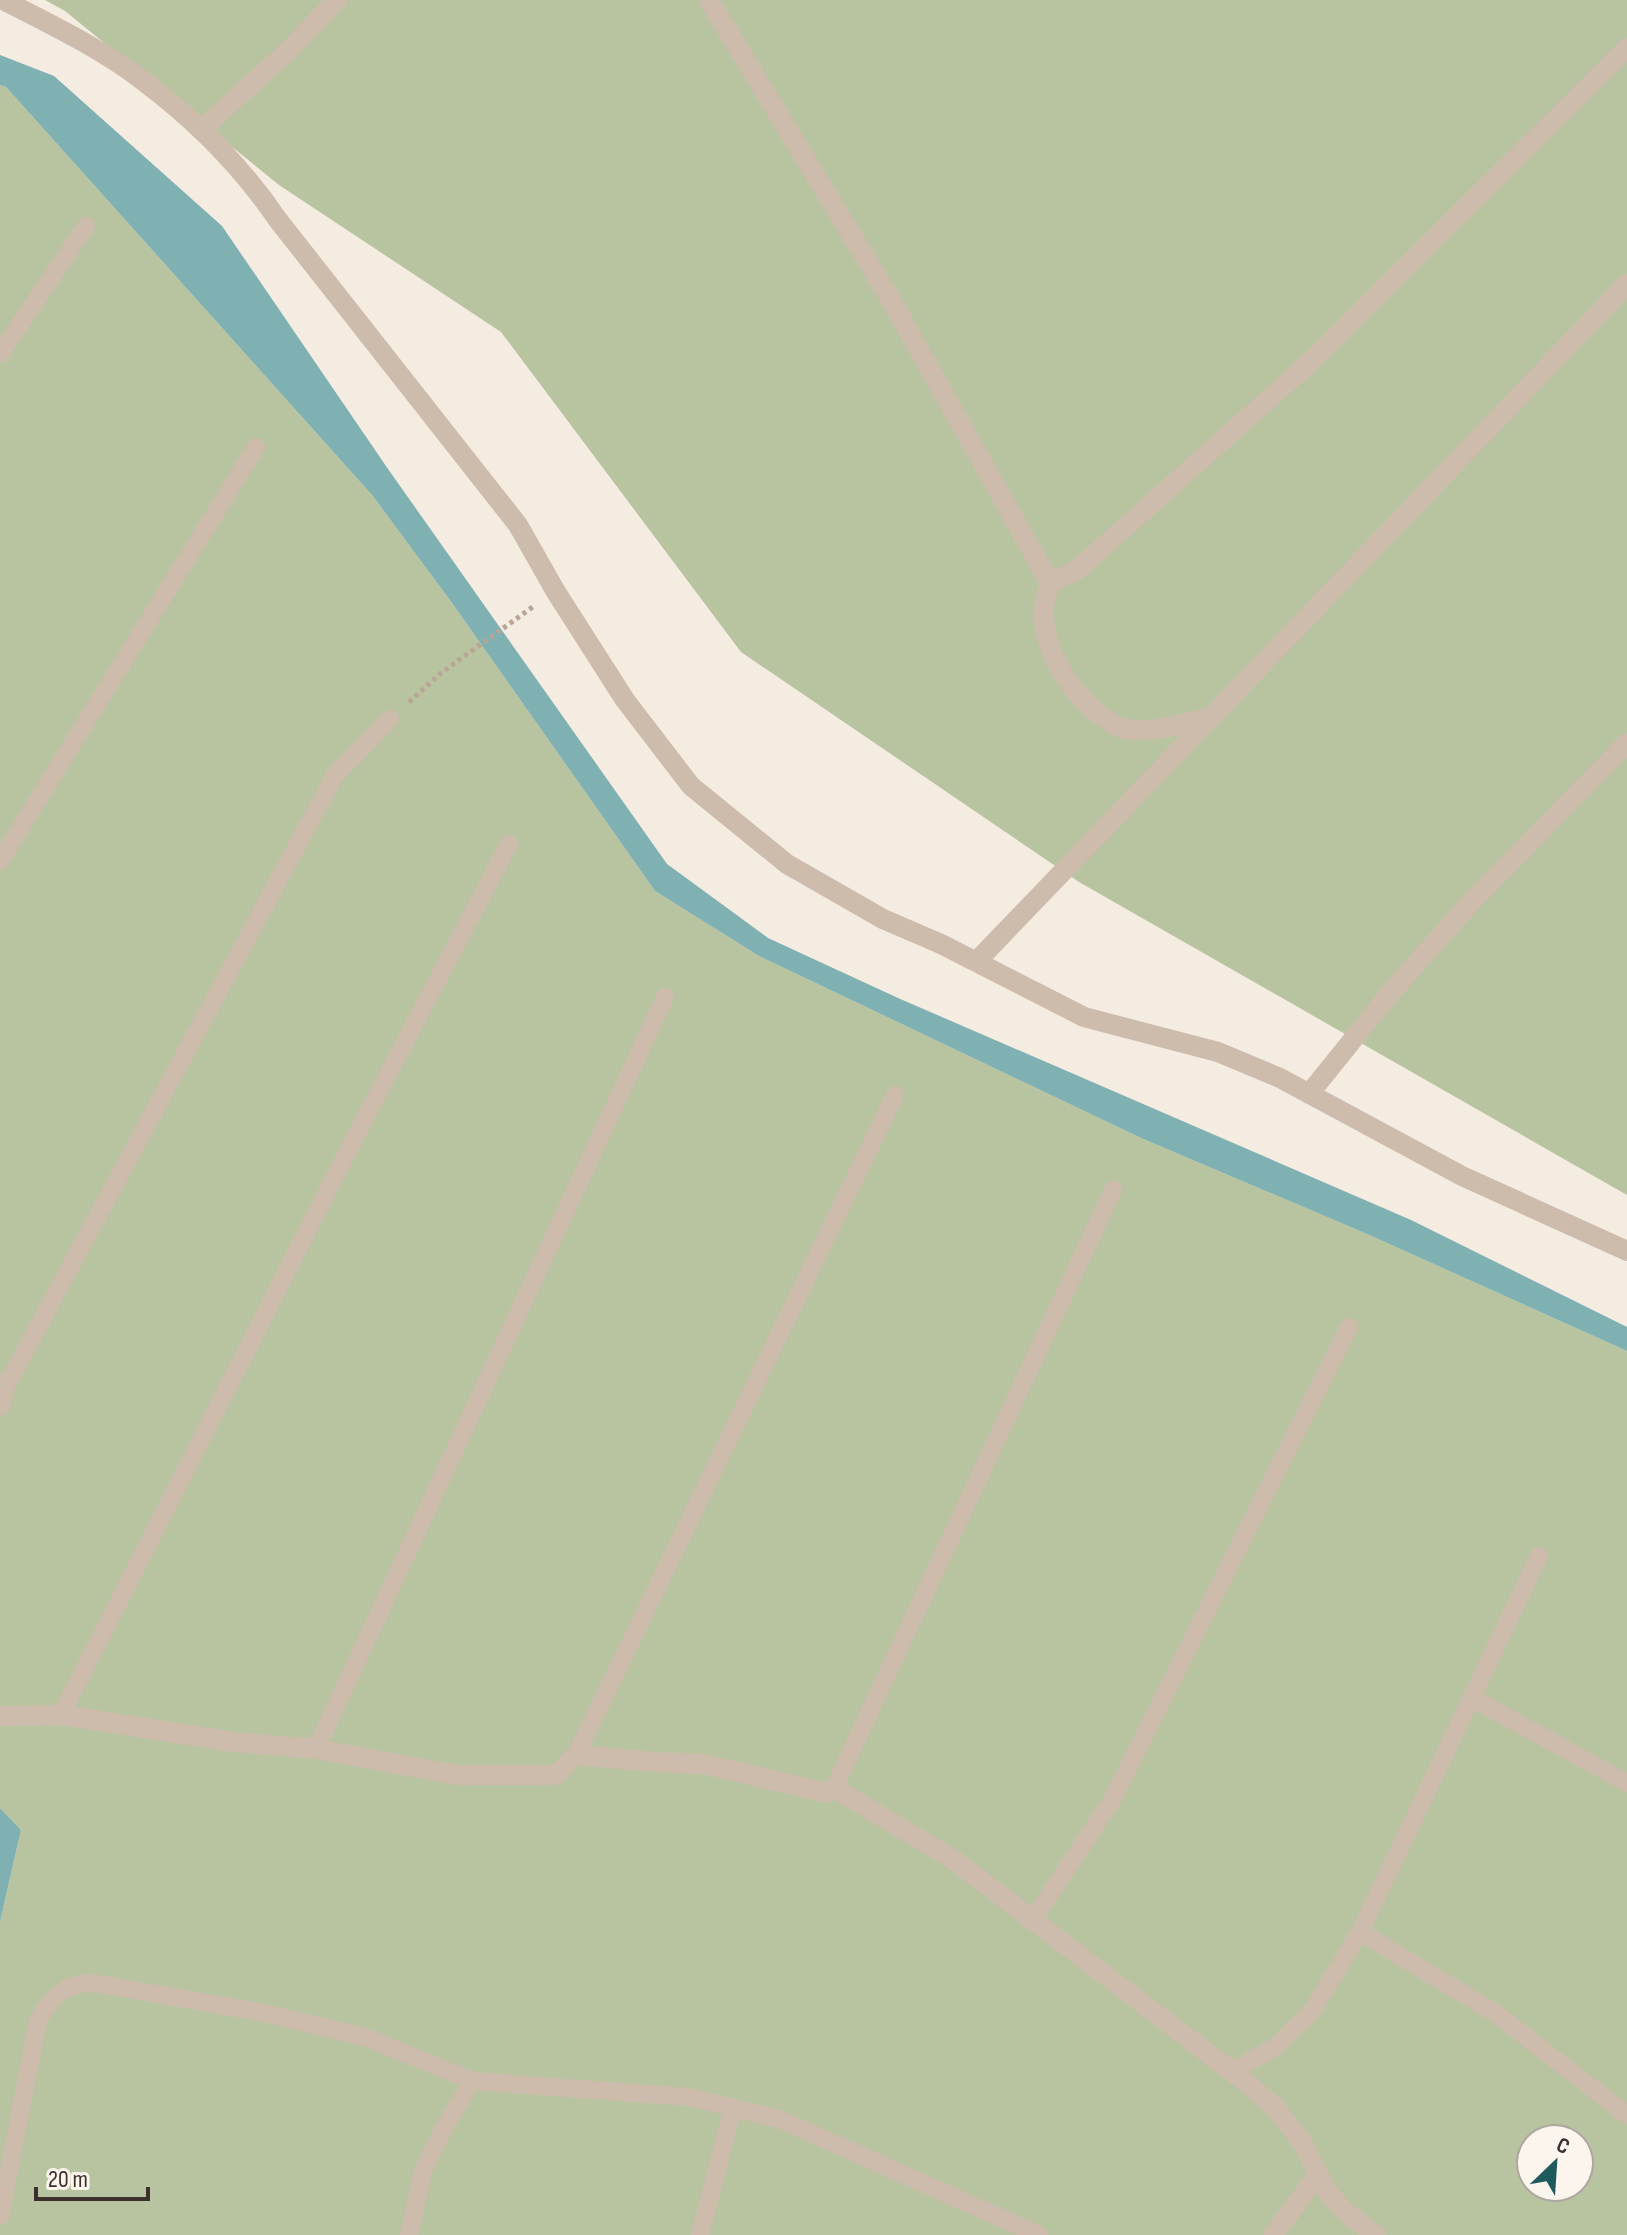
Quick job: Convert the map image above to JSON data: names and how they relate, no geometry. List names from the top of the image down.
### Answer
{
  "scale_bar": "20 m",
  "north": "top right"
}
